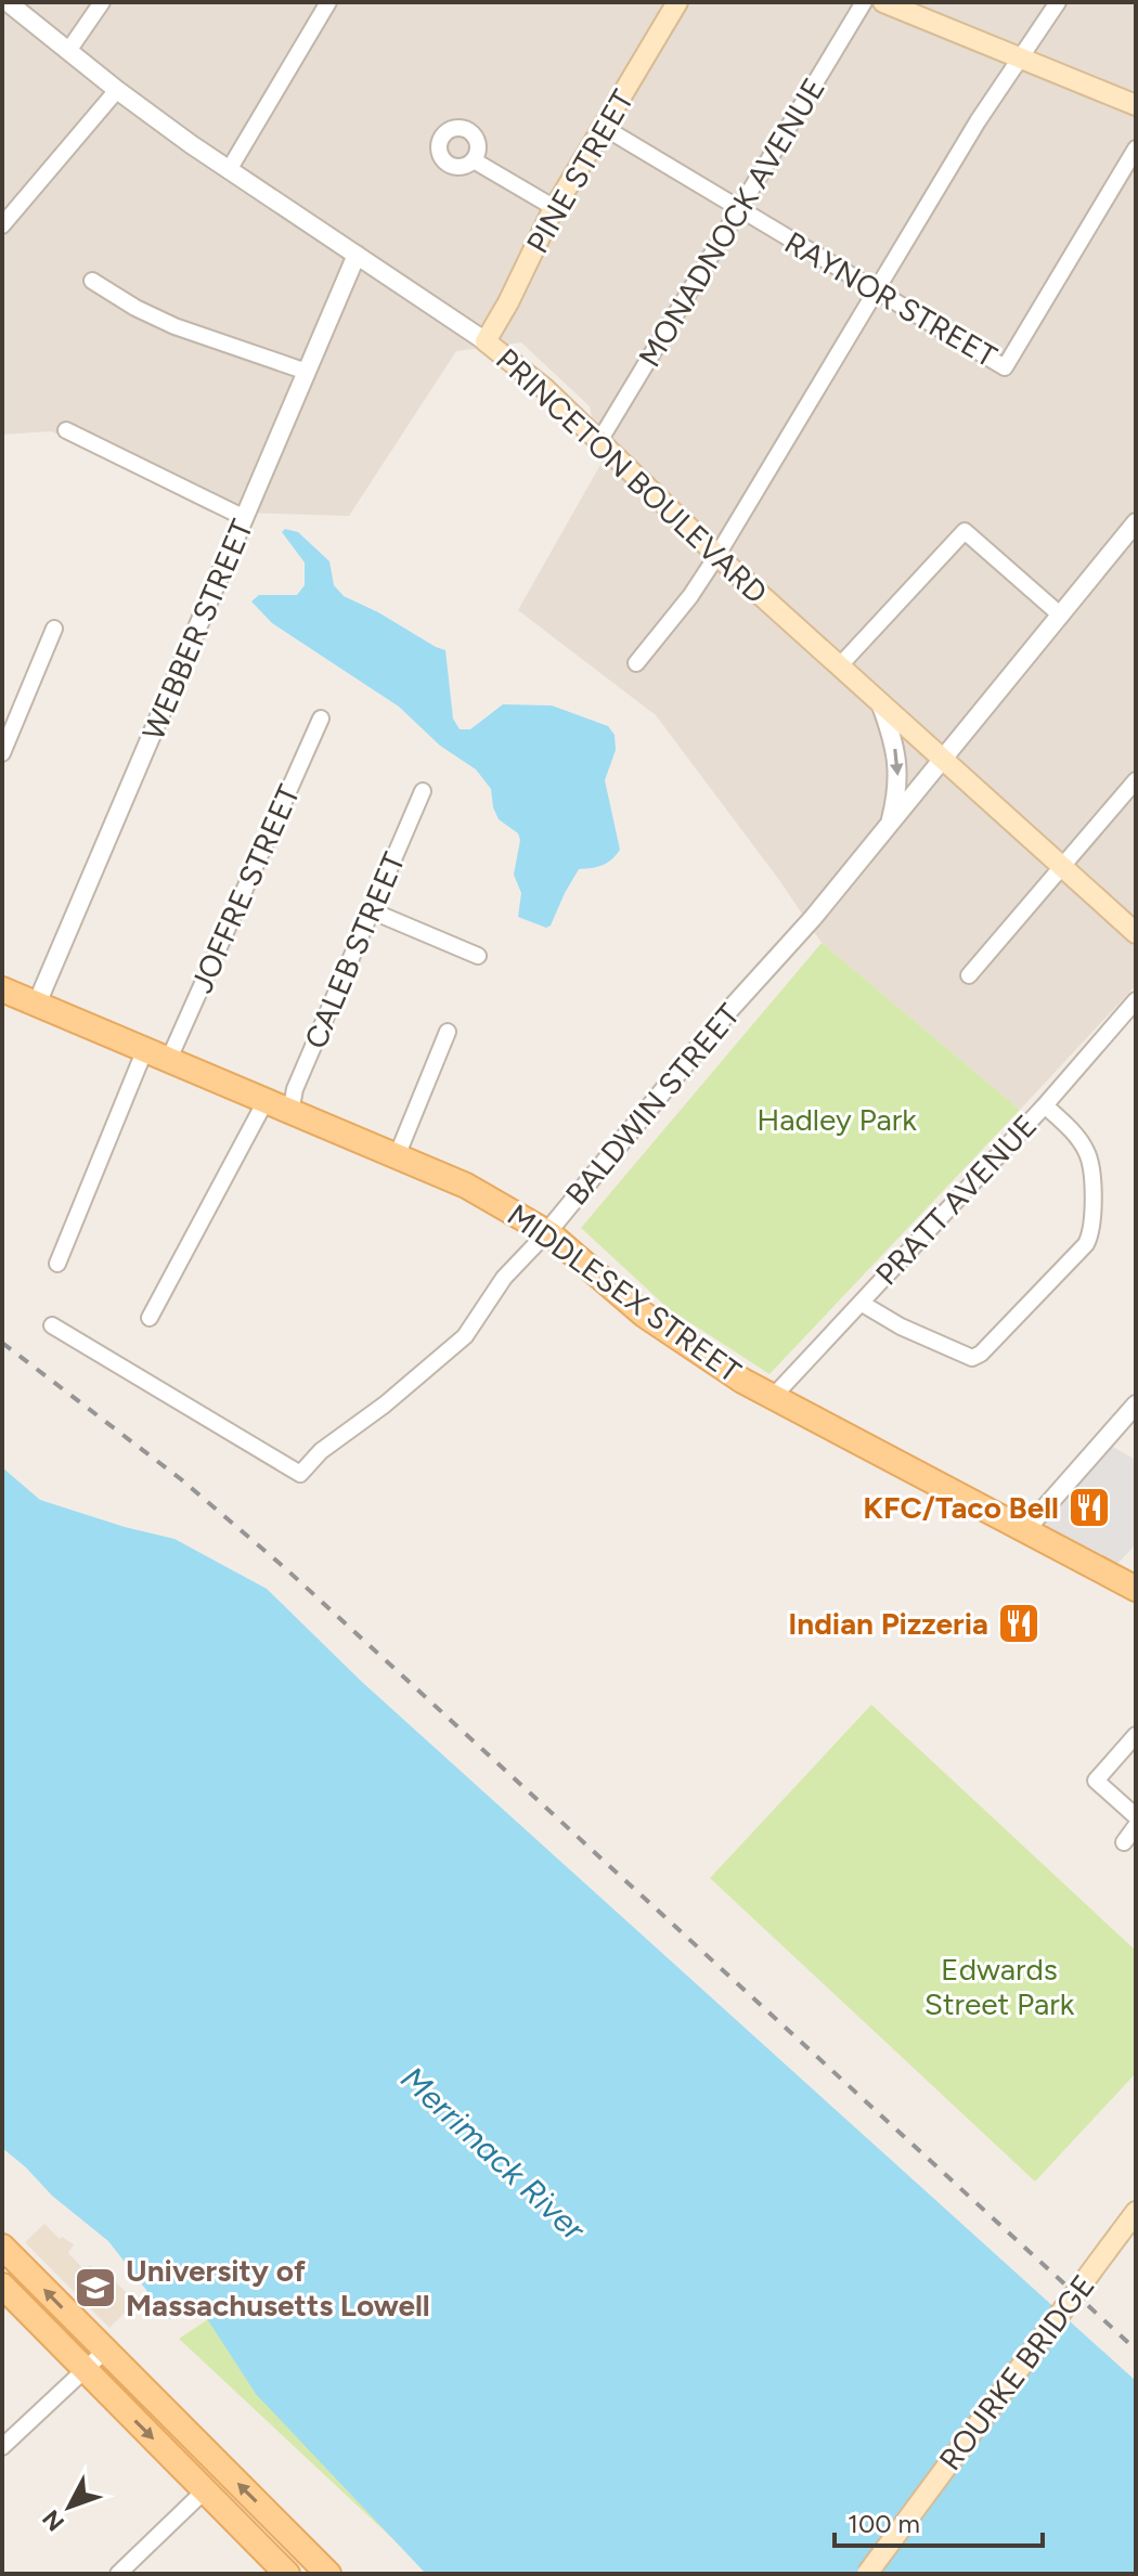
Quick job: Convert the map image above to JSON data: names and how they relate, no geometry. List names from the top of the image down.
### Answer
{
  "streets": {
    "main road": [
      "PINE STREET",
      "PRINCETON BOULEVARD",
      "MIDDLESEX STREET",
      "ROURKE BRIDGE"
    ],
    "street": [
      "MONADNOCK AVENUE",
      "RAYNOR STREET",
      "WEBBER STREET",
      "JOFFRE STREET",
      "CALEB STREET",
      "BALDWIN STREET",
      "PRATT AVENUE"
    ]
  },
  "crossings": [
    ["PINE STREET", "RAYNOR STREET"],
    ["PINE STREET", "PRINCETON BOULEVARD"],
    ["MONADNOCK AVENUE", "RAYNOR STREET"],
    ["MONADNOCK AVENUE", "PRINCETON BOULEVARD"],
    ["PRINCETON BOULEVARD", "WEBBER STREET"],
    ["PRINCETON BOULEVARD", "BALDWIN STREET"],
    ["WEBBER STREET", "MIDDLESEX STREET"],
    ["JOFFRE STREET", "MIDDLESEX STREET"],
    ["CALEB STREET", "MIDDLESEX STREET"],
    ["BALDWIN STREET", "MIDDLESEX STREET"],
    ["PRATT AVENUE", "MIDDLESEX STREET"]
  ],
  "water": ["Merrimack River"],
  "parks": ["Hadley Park", "Edwards Street Park"],
  "places": {
    "restaurant": ["KFC/Taco Bell", "Indian Pizzeria"],
    "school or university": ["University of Massachusetts Lowell"]
  },
  "scale_bar": "100 m",
  "north": "bottom left"
}
